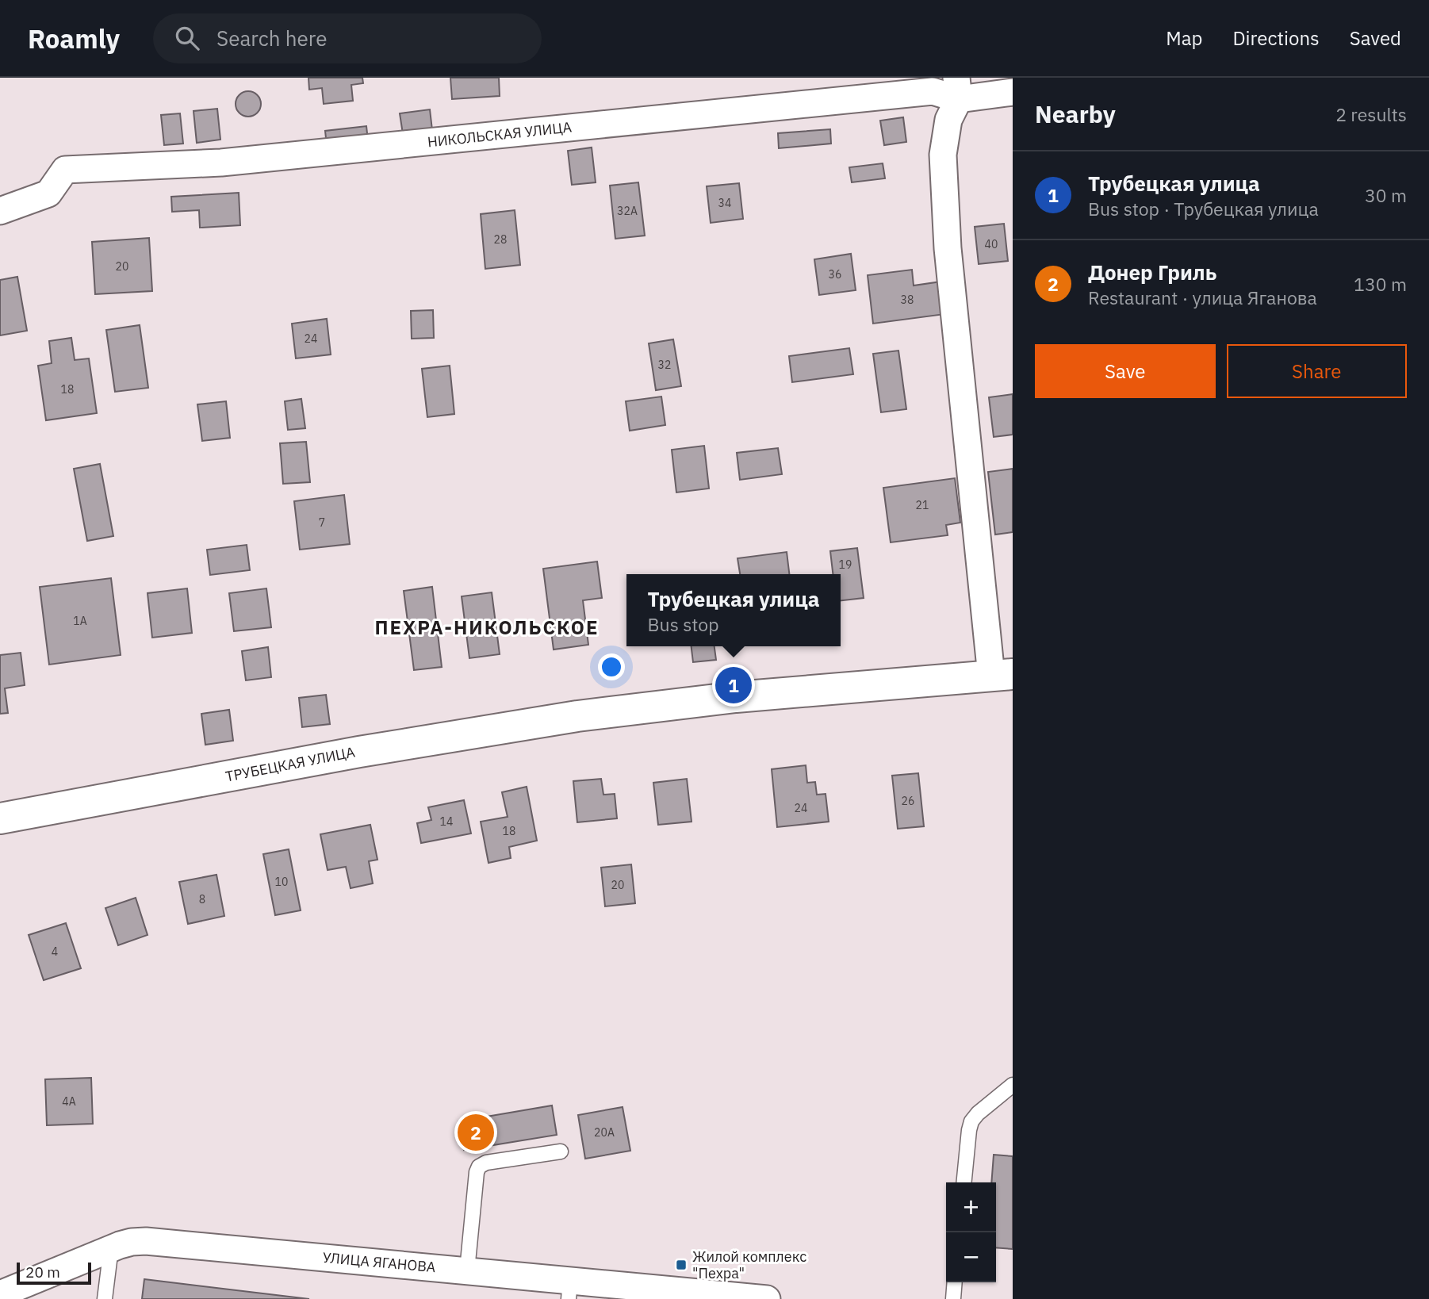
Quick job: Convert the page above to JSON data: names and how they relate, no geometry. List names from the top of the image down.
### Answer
{
  "streets": {
    "main road": ["ТРУБЕЦКАЯ УЛИЦА"],
    "street": ["НИКОЛЬСКАЯ УЛИЦА", "УЛИЦА ЯГАНОВА"]
  },
  "districts": ["ПЕХРА-НИКОЛЬСКОЕ"],
  "places": {
    "transit": ["Жилой комплекс \"Пехра\""]
  },
  "house_numbers": [
    "34",
    "32А",
    "28",
    "40",
    "20",
    "36",
    "38",
    "24",
    "32",
    "18",
    "21",
    "7",
    "19",
    "1А",
    "26",
    "24",
    "14",
    "18",
    "10",
    "20",
    "8",
    "4",
    "4А",
    "20А"
  ],
  "scale_bar": "20 m",
  "page": {
    "header": "Roamly",
    "search": "Search here",
    "nav": ["Map", "Directions", "Saved"],
    "heading": ["Nearby", "2 results"],
    "list": [
      {
        "mark": "1",
        "name": "Трубецкая улица",
        "note": "Bus stop · Трубецкая улица",
        "value": "30 m"
      },
      {
        "mark": "2",
        "name": "Донер Гриль",
        "note": "Restaurant · улица Яганова",
        "value": "130 m"
      }
    ],
    "buttons": ["Save", "Share"],
    "popup": ["Трубецкая улица", "Bus stop"],
    "pins": ["1", "2"],
    "map_buttons": ["+", "−"],
    "scale": "20 m"
  }
}
